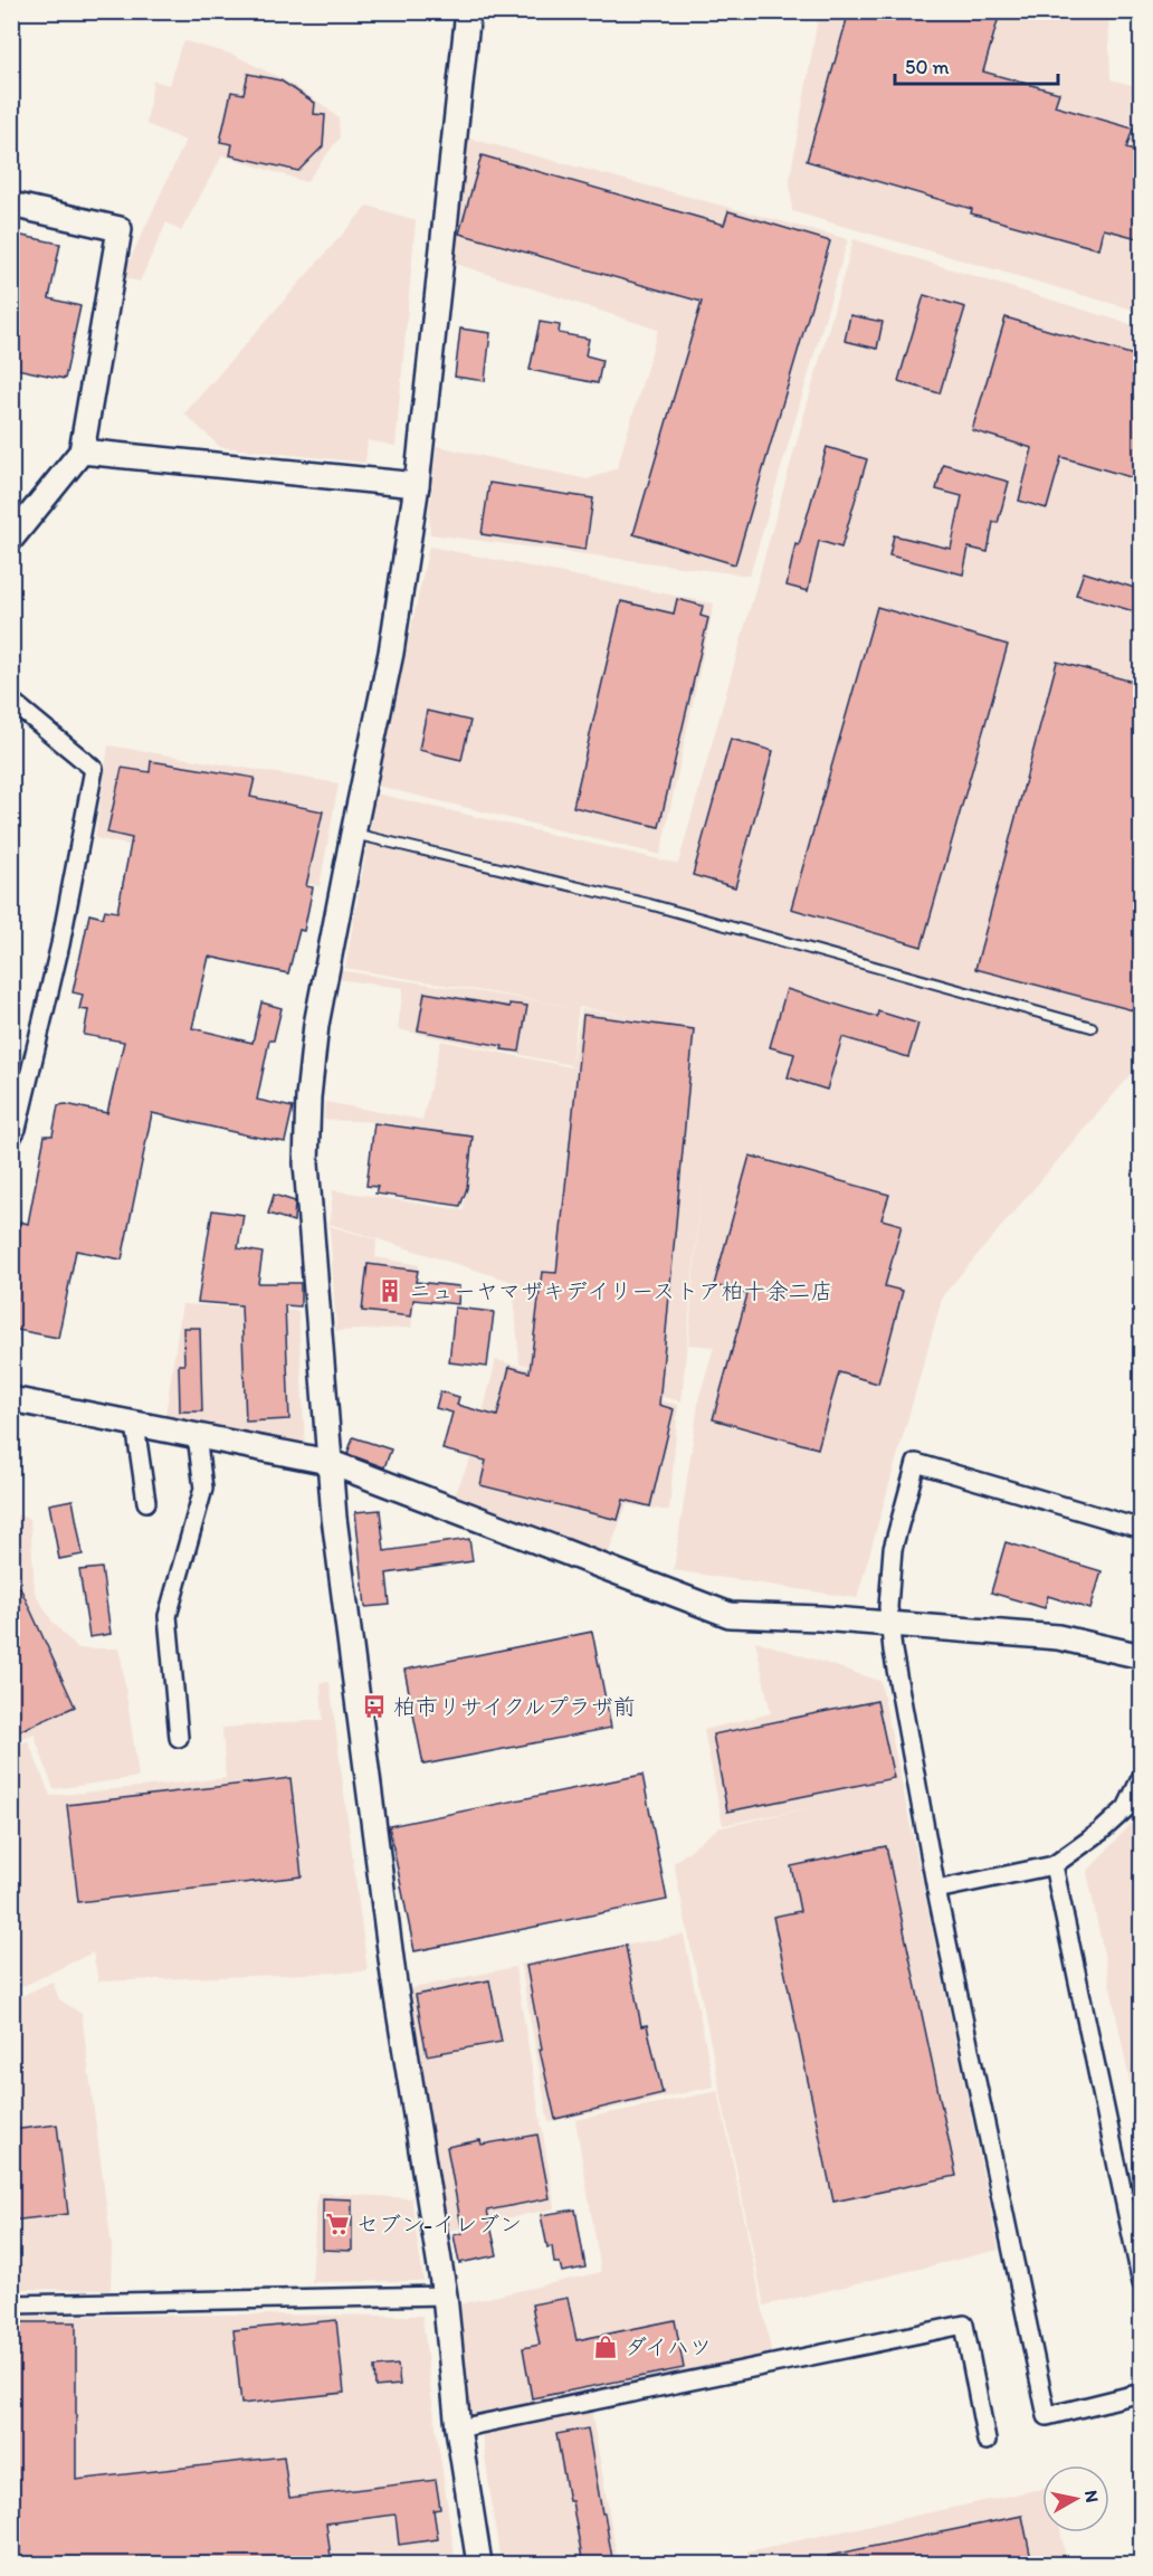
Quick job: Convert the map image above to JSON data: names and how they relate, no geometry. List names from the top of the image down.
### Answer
{
  "places": {
    "building": ["ニューヤマザキデイリーストア柏十余二店"],
    "bus stop": ["柏市リサイクルプラザ前"],
    "supermarket": ["セブン-イレブン"],
    "shop": ["ダイハツ"]
  },
  "scale_bar": "50 m",
  "north": "right"
}
